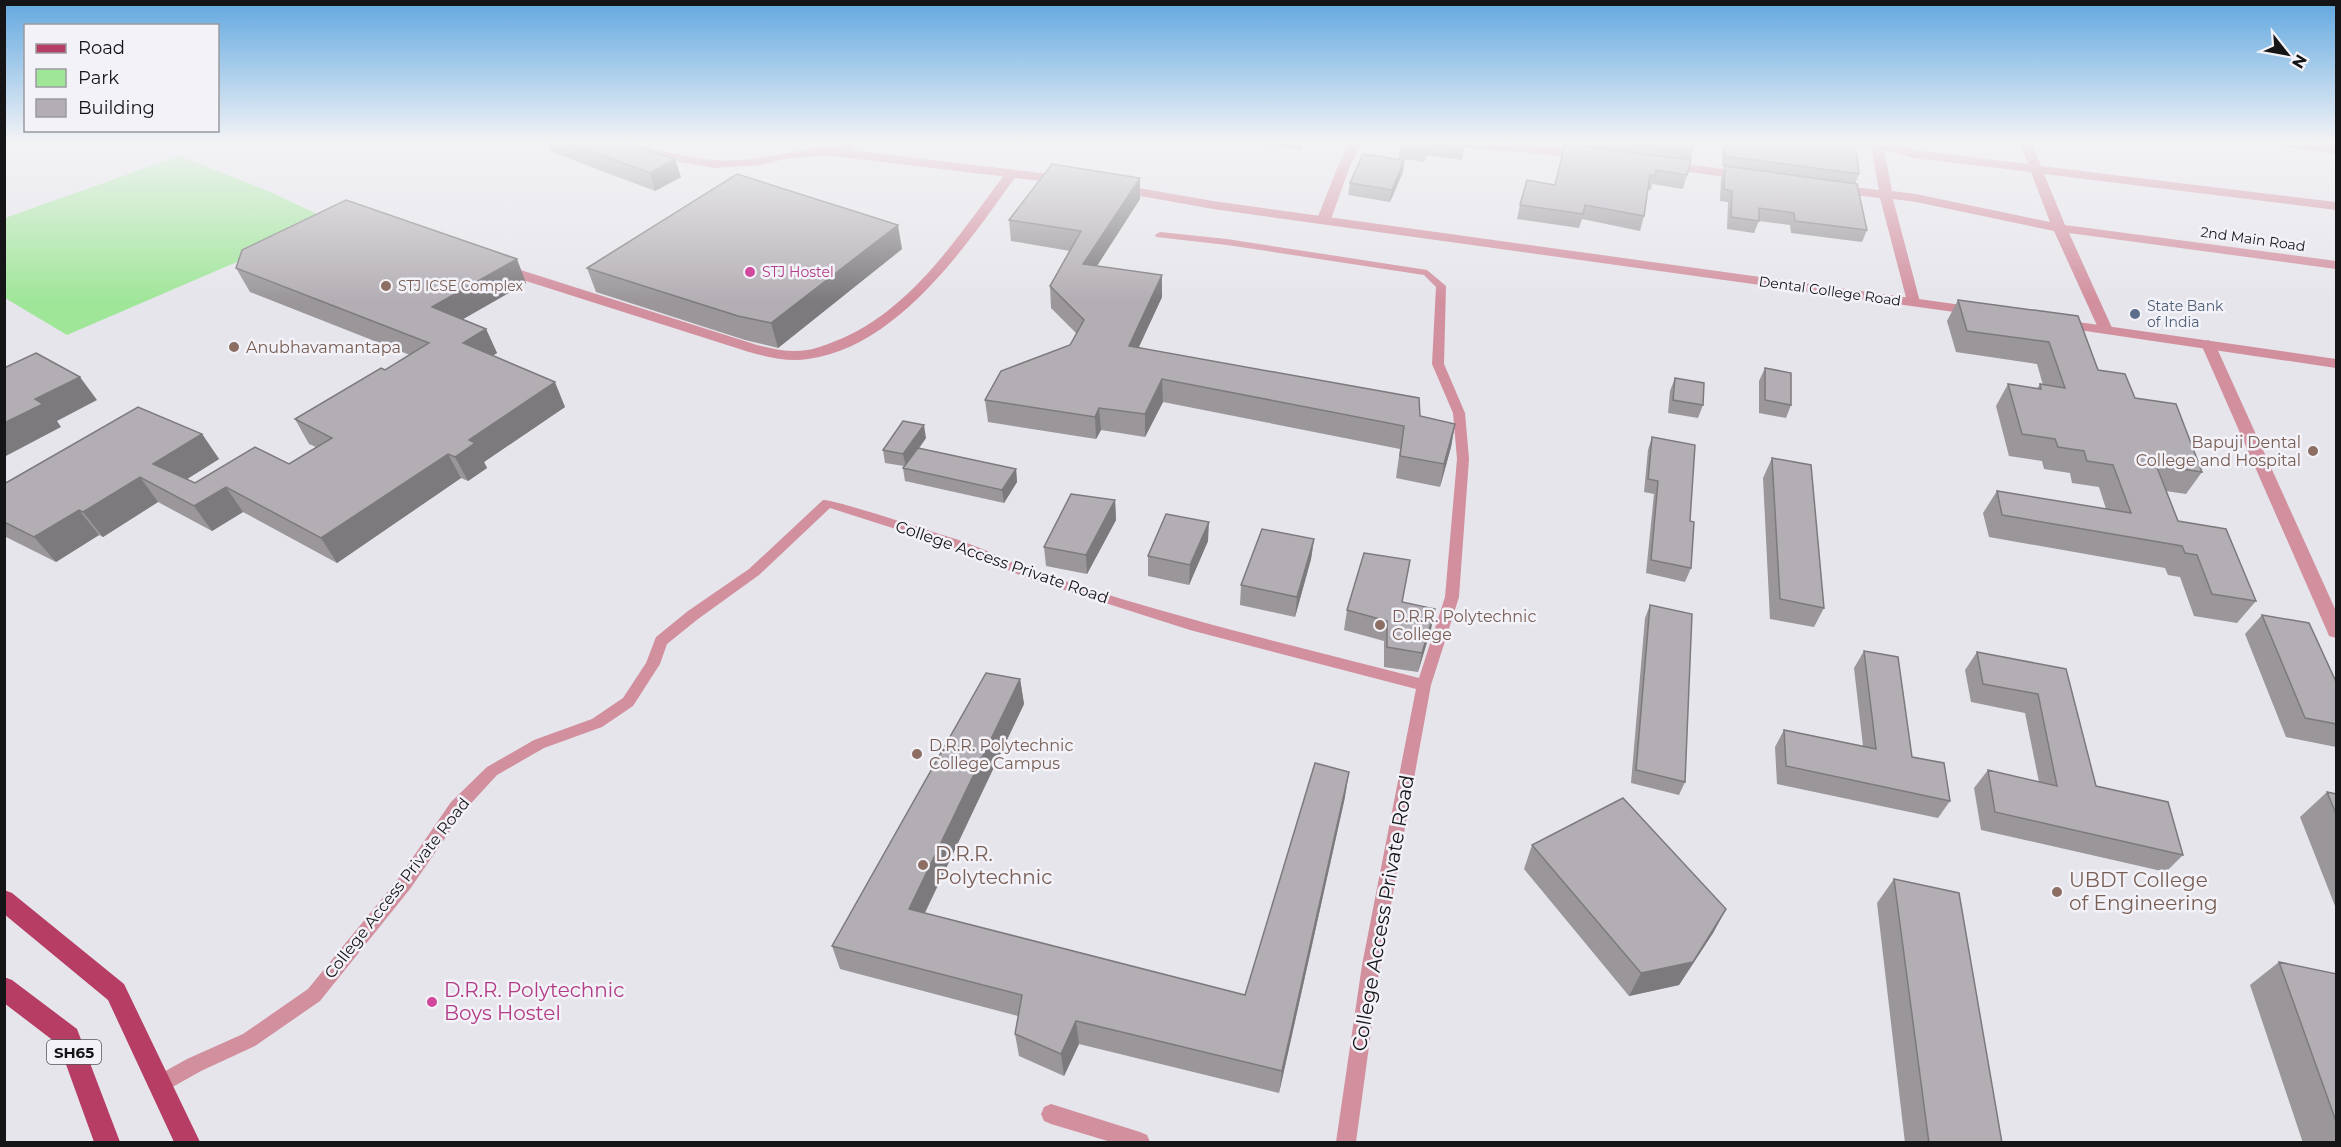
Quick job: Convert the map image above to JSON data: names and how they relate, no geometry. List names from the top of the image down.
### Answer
{
  "streets": {
    "main road": ["SH65"],
    "street": ["2nd Main Road", "Dental College Road"],
    "lane": ["College Access Private Road"]
  },
  "places": [
    "STJ Hostel",
    "STJ ICSE Complex",
    "State Bank of India",
    "Anubhavamantapa",
    "Bapuji Dental College and Hospital",
    "D.R.R. Polytechnic College",
    "D.R.R. Polytechnic College Campus",
    "D.R.R. Polytechnic",
    "UBDT College of Engineering",
    "D.R.R. Polytechnic Boys Hostel"
  ],
  "legend": ["Road", "Park", "Building"],
  "north": "bottom right"
}
